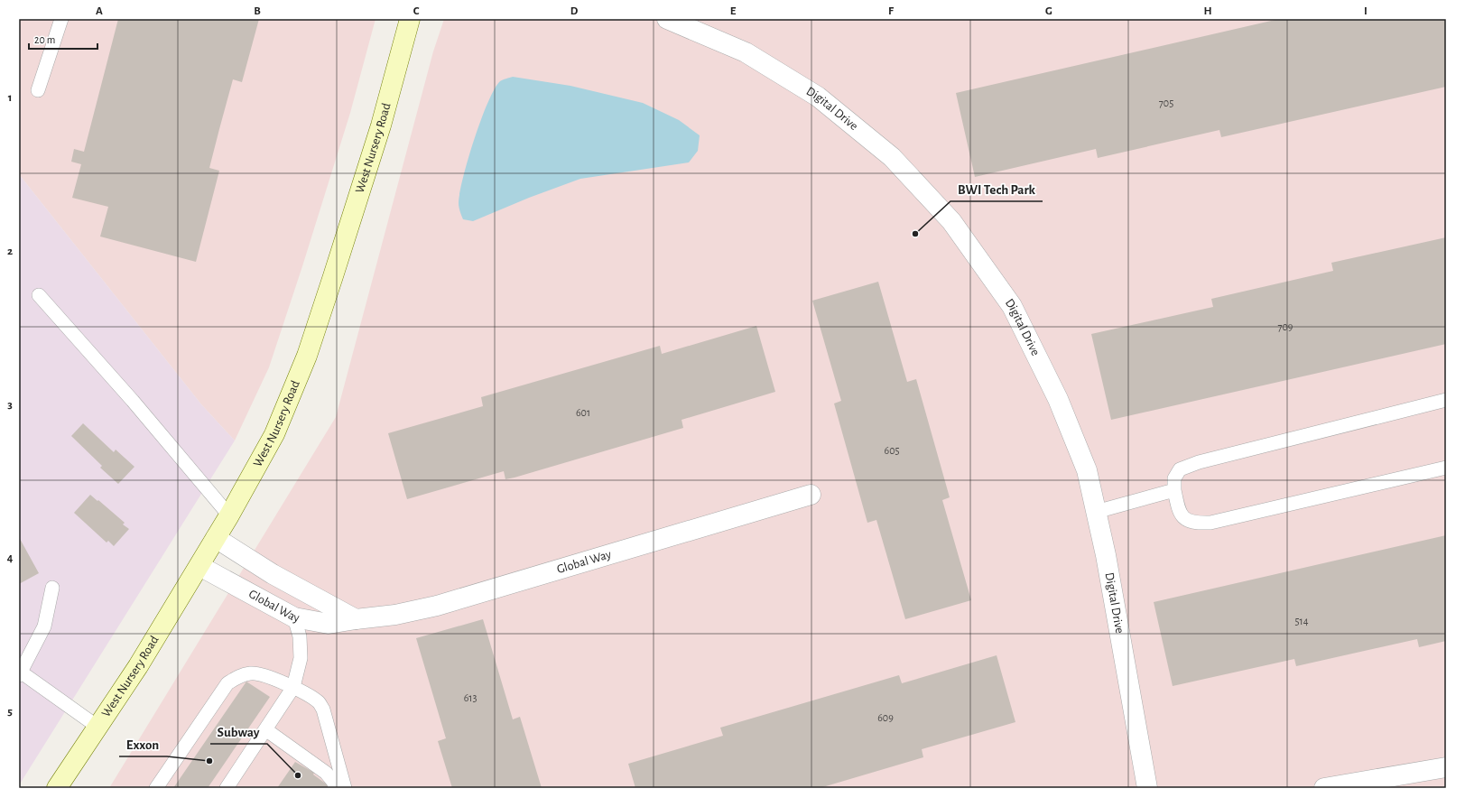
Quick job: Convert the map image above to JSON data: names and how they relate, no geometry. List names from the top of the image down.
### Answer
{
  "streets": {
    "main road": ["West Nursery Road"],
    "street": ["Digital Drive", "Global Way"]
  },
  "crossings": [
    ["West Nursery Road", "Global Way"]
  ],
  "places": ["BWI Tech Park", "Exxon", "Subway"],
  "house_numbers": [
    "705",
    "709",
    "601",
    "605",
    "514",
    "613",
    "609"
  ],
  "scale_bar": "20 m",
  "grid": {
    "columns": [
      "A",
      "B",
      "C",
      "D",
      "E",
      "F",
      "G",
      "H",
      "I"
    ],
    "rows": [
      "1",
      "2",
      "3",
      "4",
      "5"
    ]
  }
}
